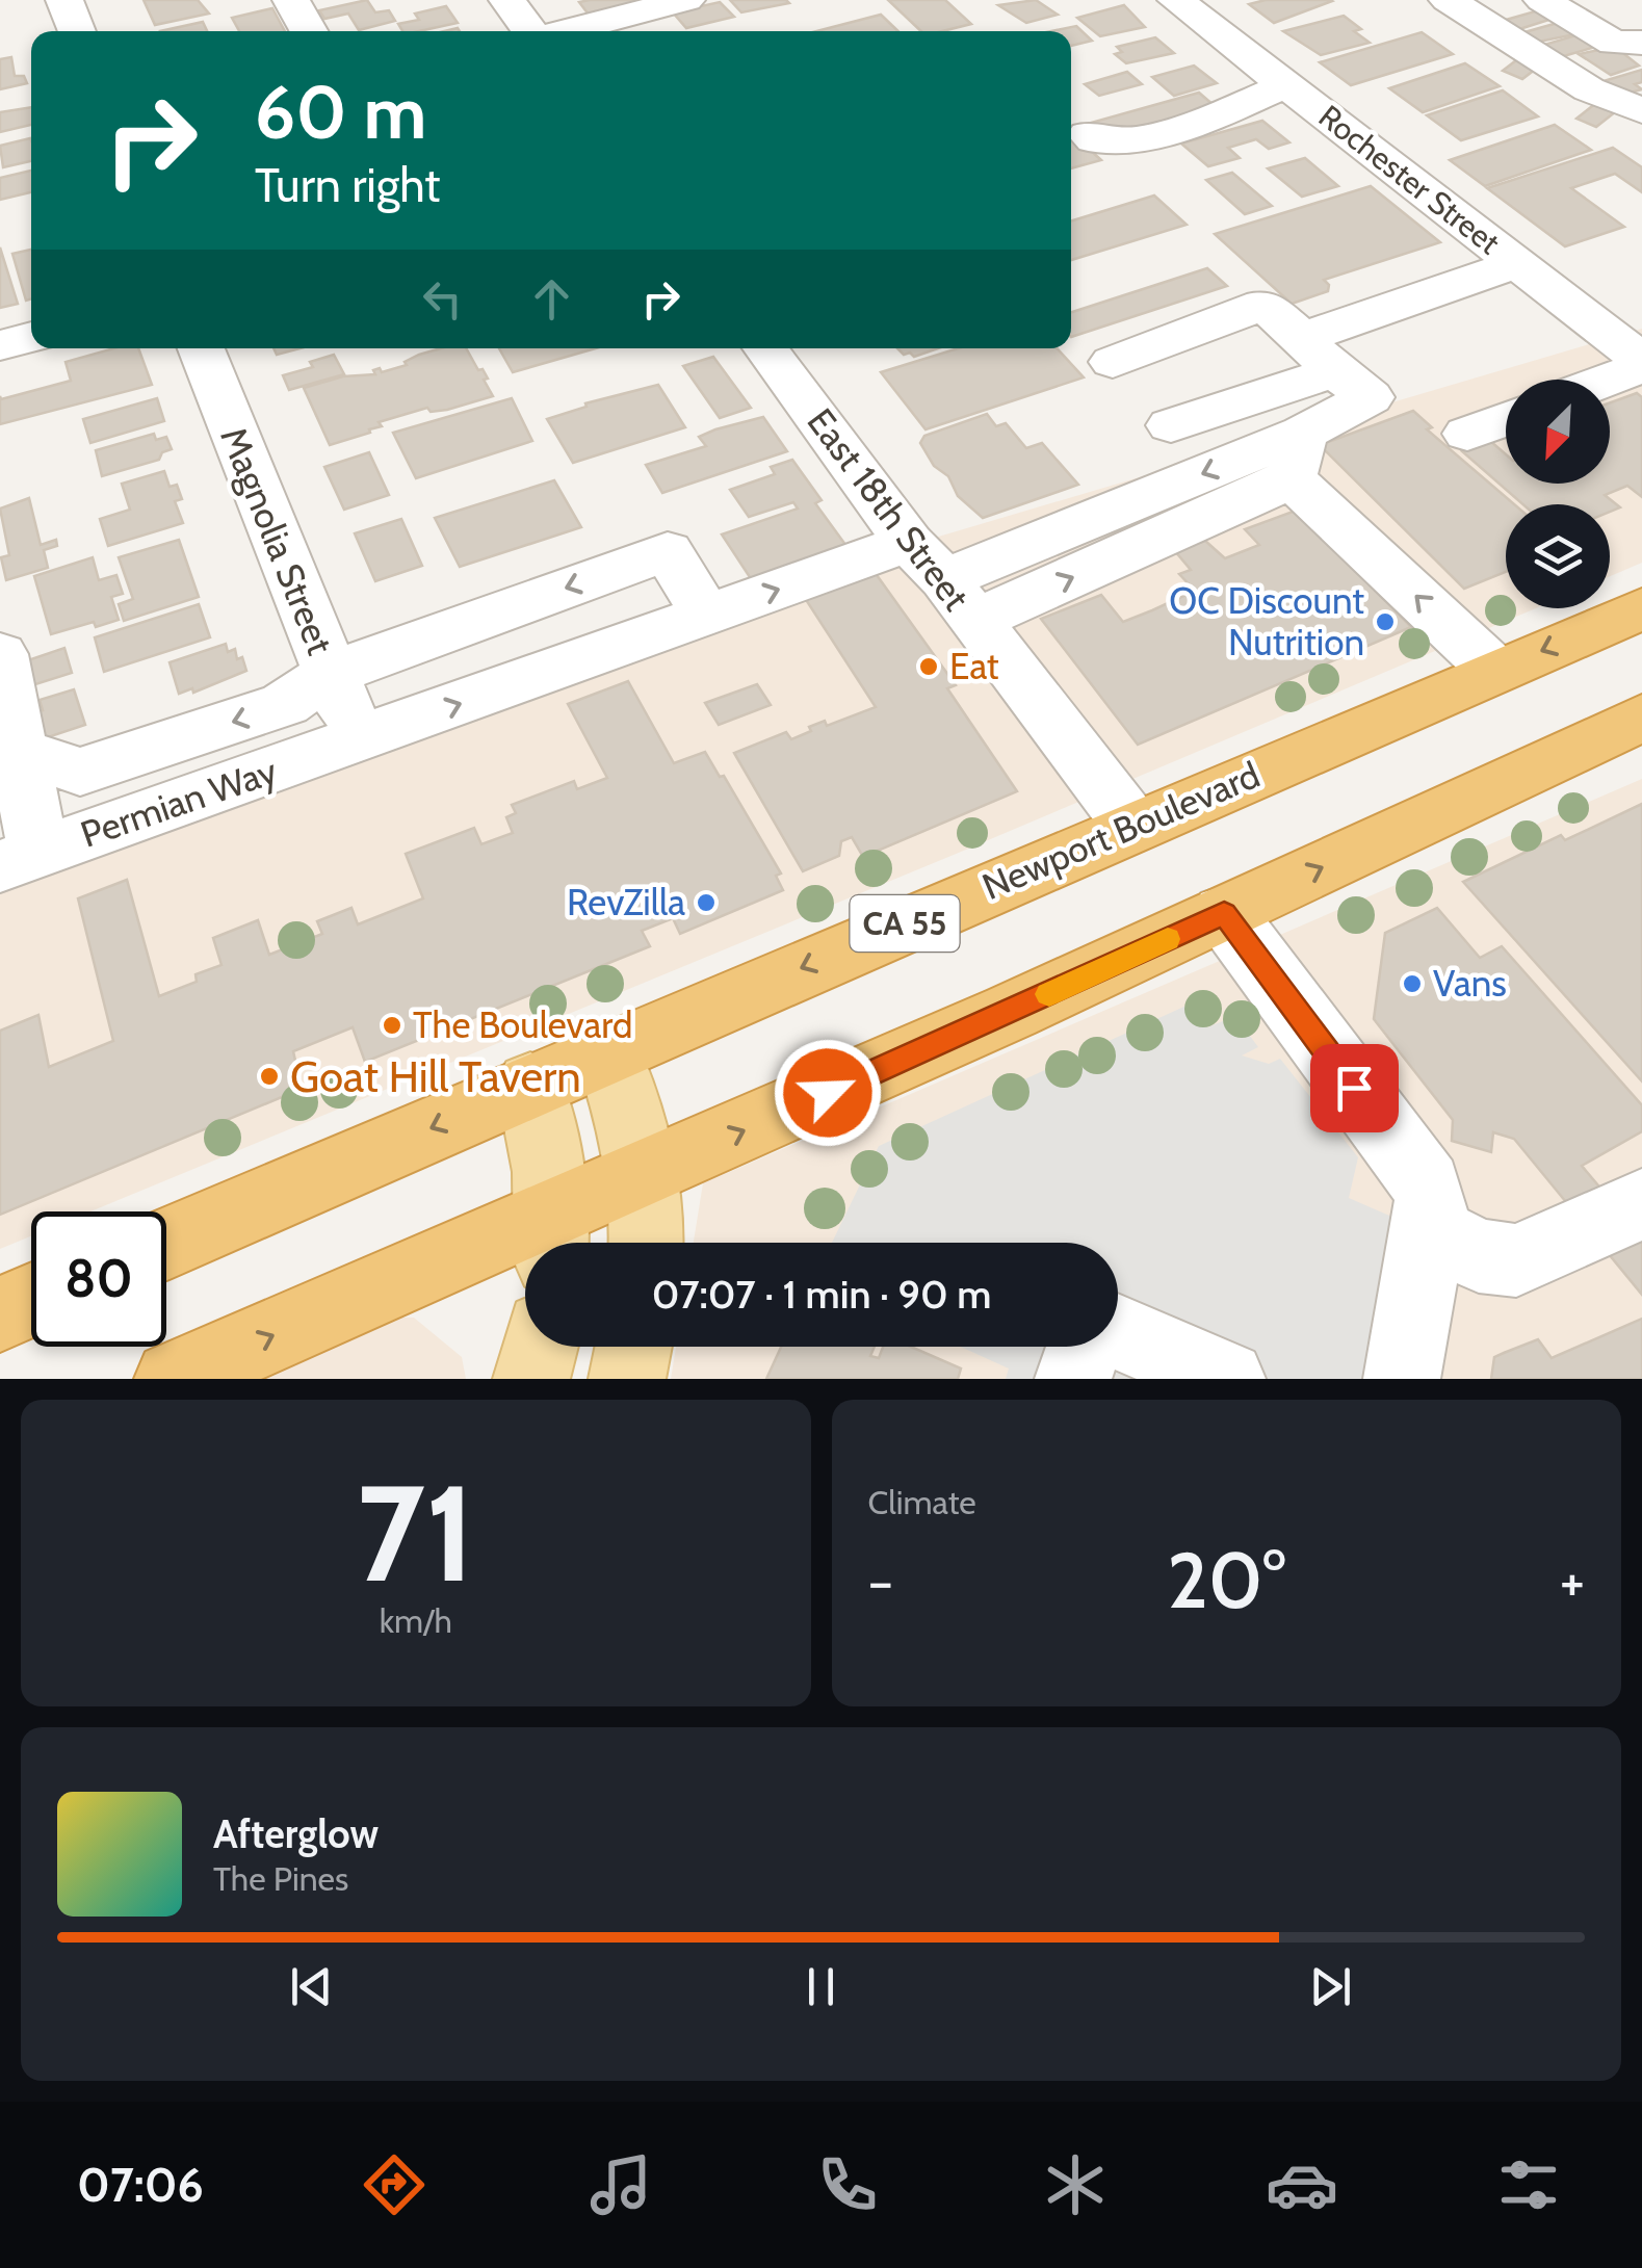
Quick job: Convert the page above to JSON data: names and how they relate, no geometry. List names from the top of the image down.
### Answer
{
  "streets": {
    "highway": ["Newport Boulevard", "CA 55"],
    "street": [
      "Rochester Street",
      "East 18th Street",
      "Magnolia Street",
      "Permian Way"
    ]
  },
  "crossings": [
    ["East 18th Street", "Permian Way"],
    ["East 18th Street", "Newport Boulevard"],
    ["Magnolia Street", "Permian Way"]
  ],
  "one_way": ["Permian Way"],
  "places": [
    "OC Discount Nutrition",
    "Eat",
    "RevZilla",
    "Vans",
    "The Boulevard",
    "Goat Hill Tavern"
  ],
  "north": "bottom left",
  "page": {
    "turn": ["60 m", "Turn right"],
    "limit": "80",
    "trip": "07:07 · 1 min · 90 m",
    "tile": [
      ["71", "km/h"],
      "Climate"
    ],
    "heat": ["−", "20°", "+"],
    "song": ["Afterglow", "The Pines"],
    "tabs": "07:06"
  }
}
